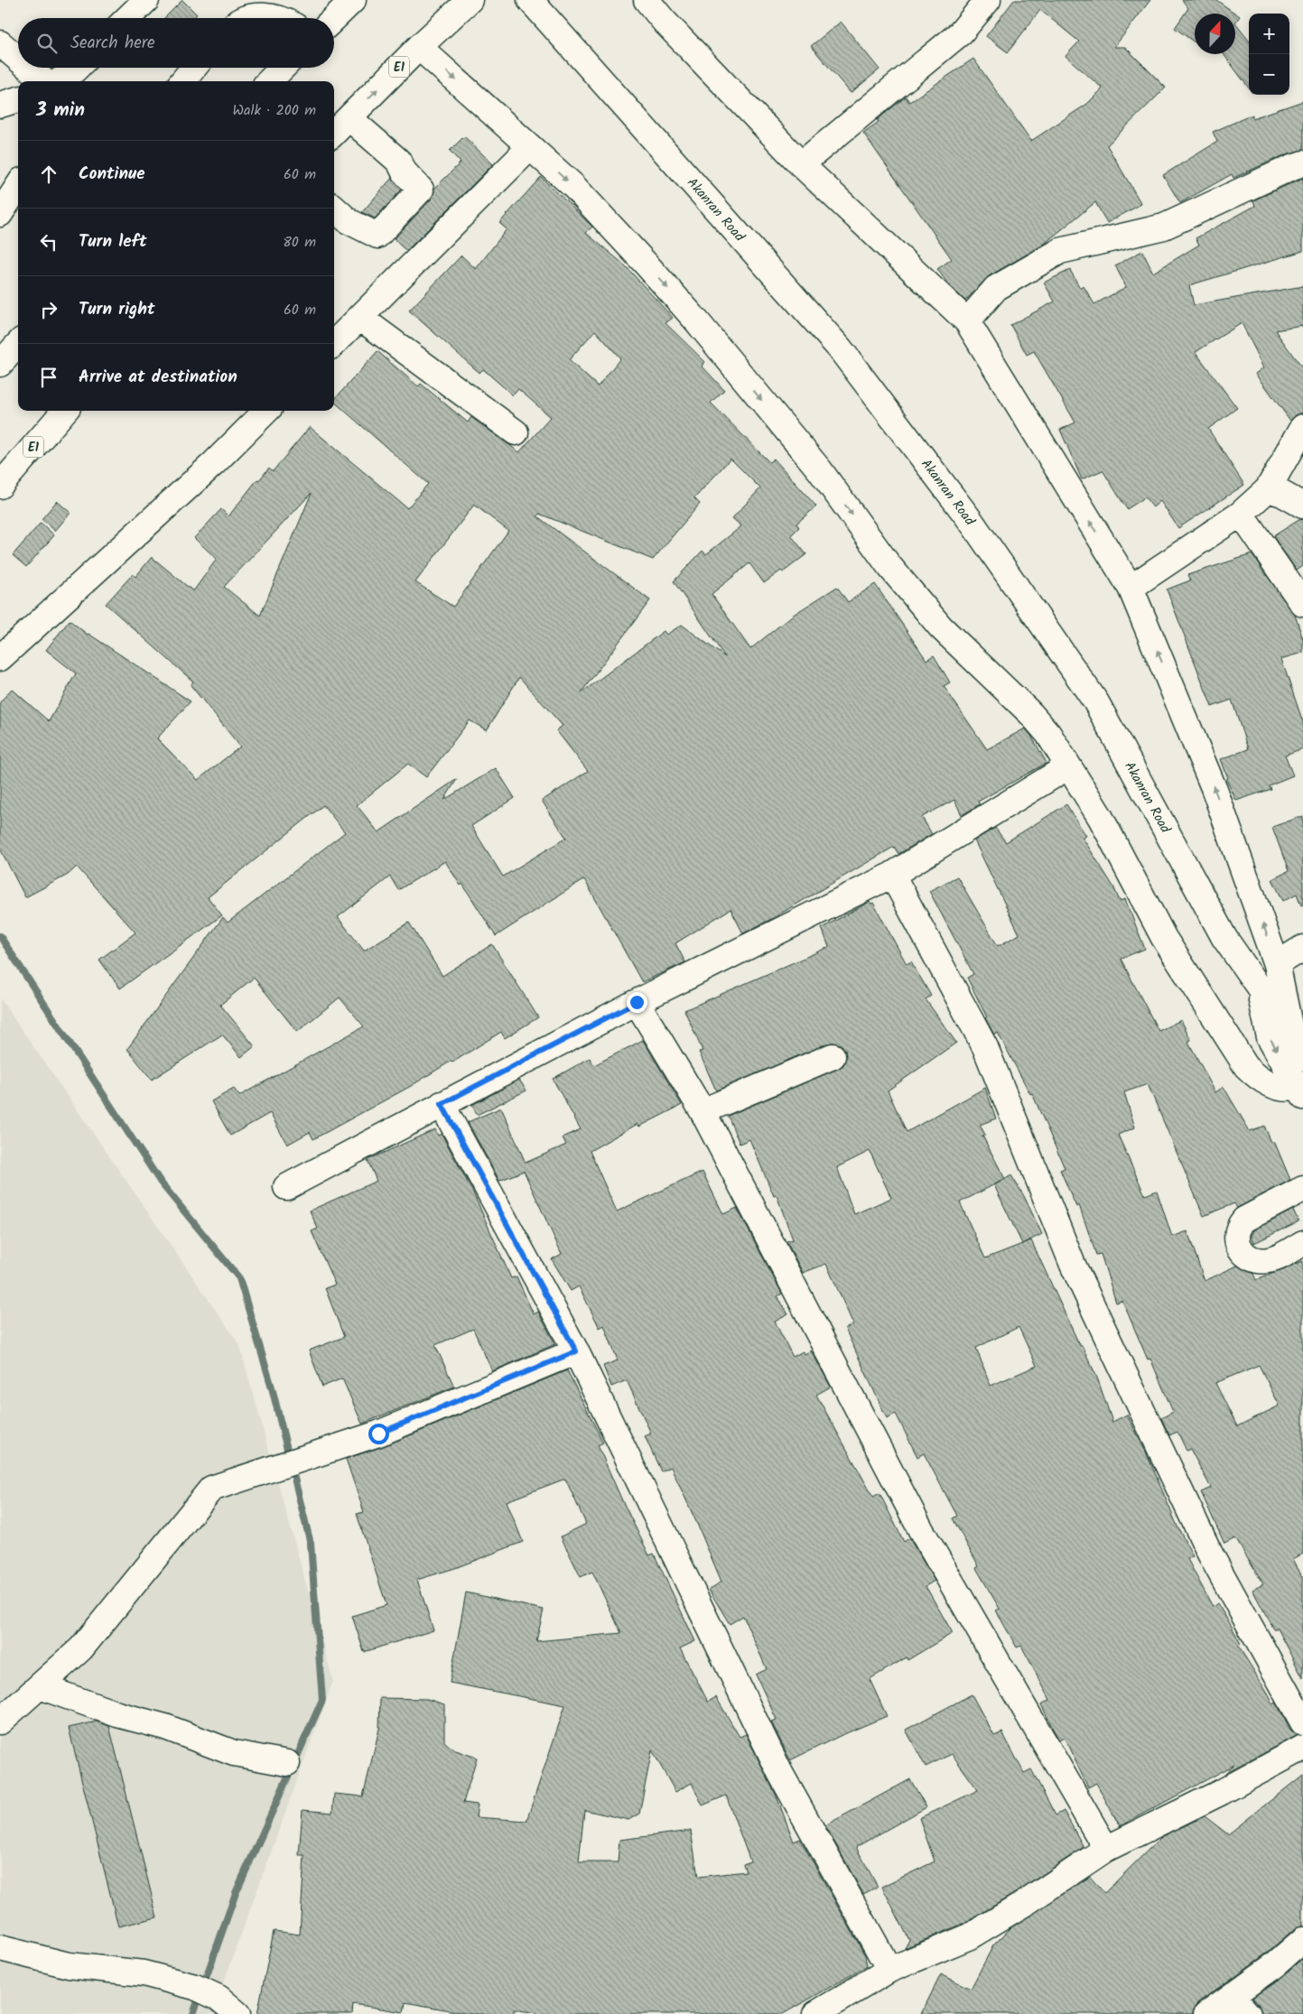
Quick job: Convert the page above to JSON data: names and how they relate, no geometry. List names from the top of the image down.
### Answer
{
  "streets": {
    "main road": ["E1", "Akanran Road"]
  },
  "north": "top",
  "page": {
    "map_buttons": ["+", "−"],
    "search": "Search here",
    "heading": ["3 min", "Walk · 200 m"],
    "list": [
      ["Continue", "60 m"],
      ["Turn left", "80 m"],
      ["Turn right", "60 m"],
      "Arrive at destination"
    ]
  }
}
